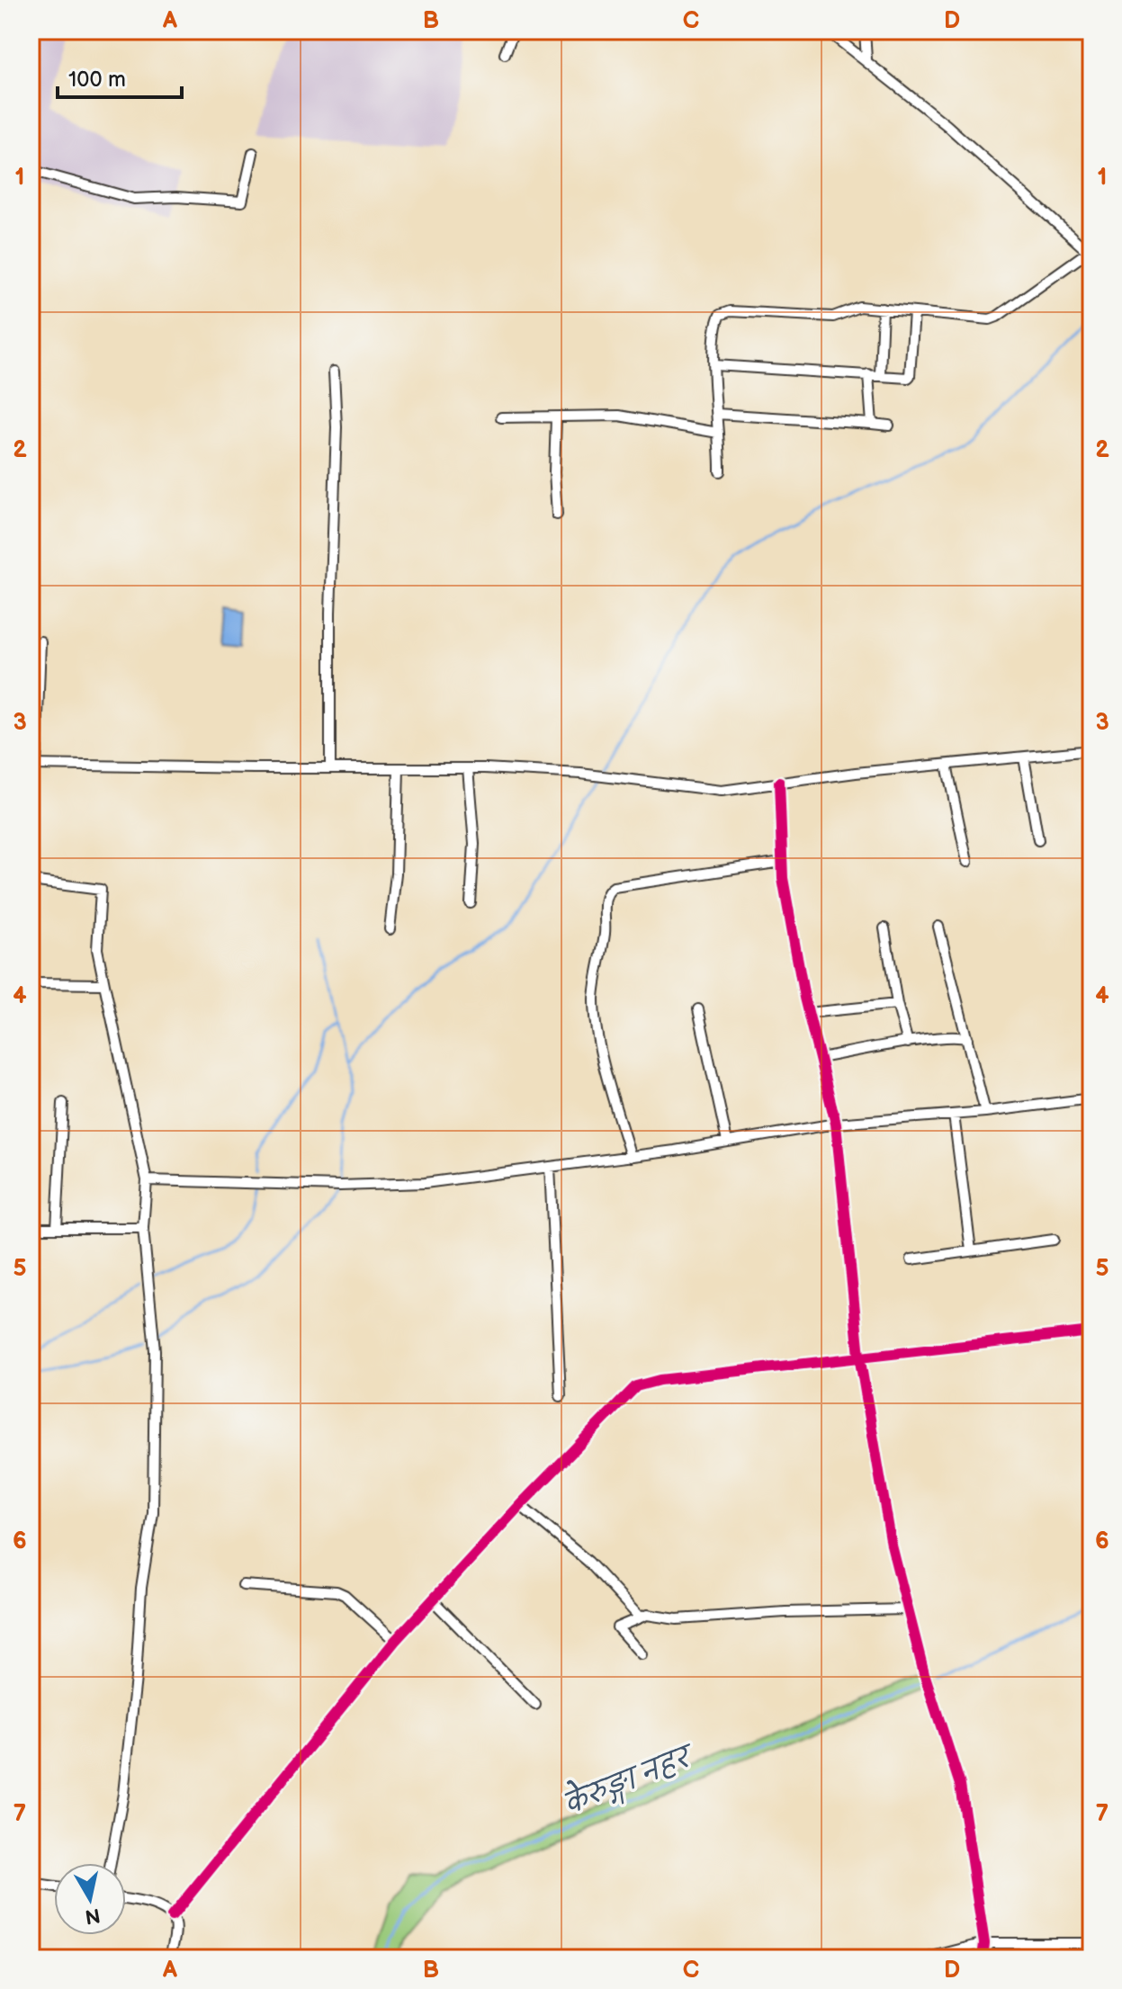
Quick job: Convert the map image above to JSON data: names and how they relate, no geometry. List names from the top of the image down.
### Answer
{
  "water": ["केेरुङ्गा नहर"],
  "scale_bar": "100 m",
  "north": "bottom",
  "grid": {
    "columns": [
      "A",
      "B",
      "C",
      "D"
    ],
    "rows": [
      "1",
      "2",
      "3",
      "4",
      "5",
      "6",
      "7"
    ]
  }
}
